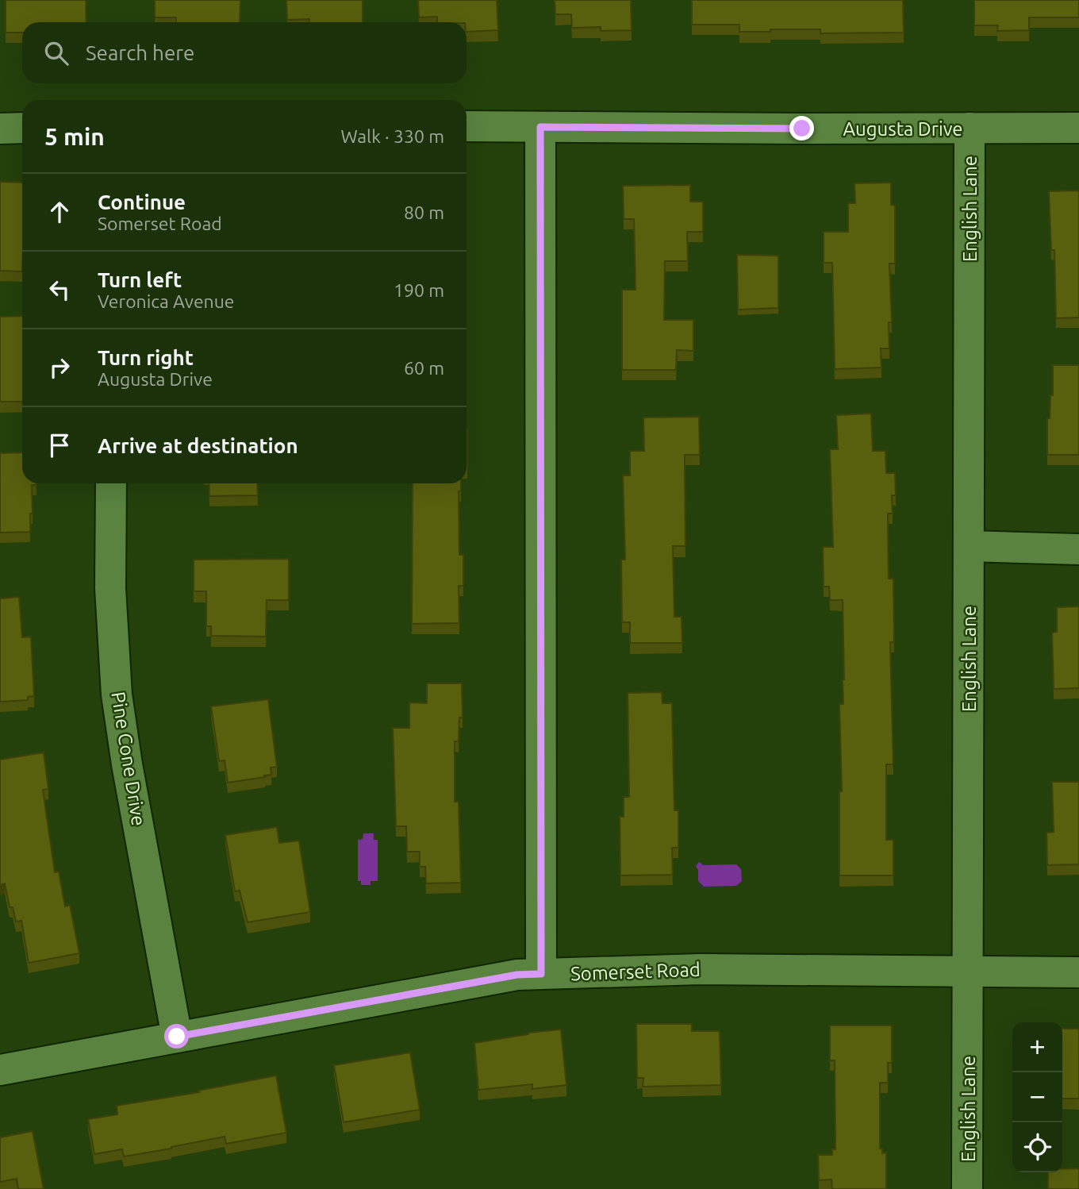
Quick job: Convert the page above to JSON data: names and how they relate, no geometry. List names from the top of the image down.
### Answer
{
  "streets": {
    "street": [
      "Augusta Drive",
      "English Lane",
      "Pine Cone Drive",
      "Somerset Road"
    ]
  },
  "crossings": [
    ["Augusta Drive", "English Lane"],
    ["English Lane", "Somerset Road"],
    ["Pine Cone Drive", "Somerset Road"]
  ],
  "page": {
    "search": "Search here",
    "heading": ["5 min", "Walk · 330 m"],
    "list": [
      ["Continue", "Somerset Road", "80 m"],
      ["Turn left", "Veronica Avenue", "190 m"],
      ["Turn right", "Augusta Drive", "60 m"],
      "Arrive at destination"
    ],
    "map_buttons": ["+", "−"]
  }
}
